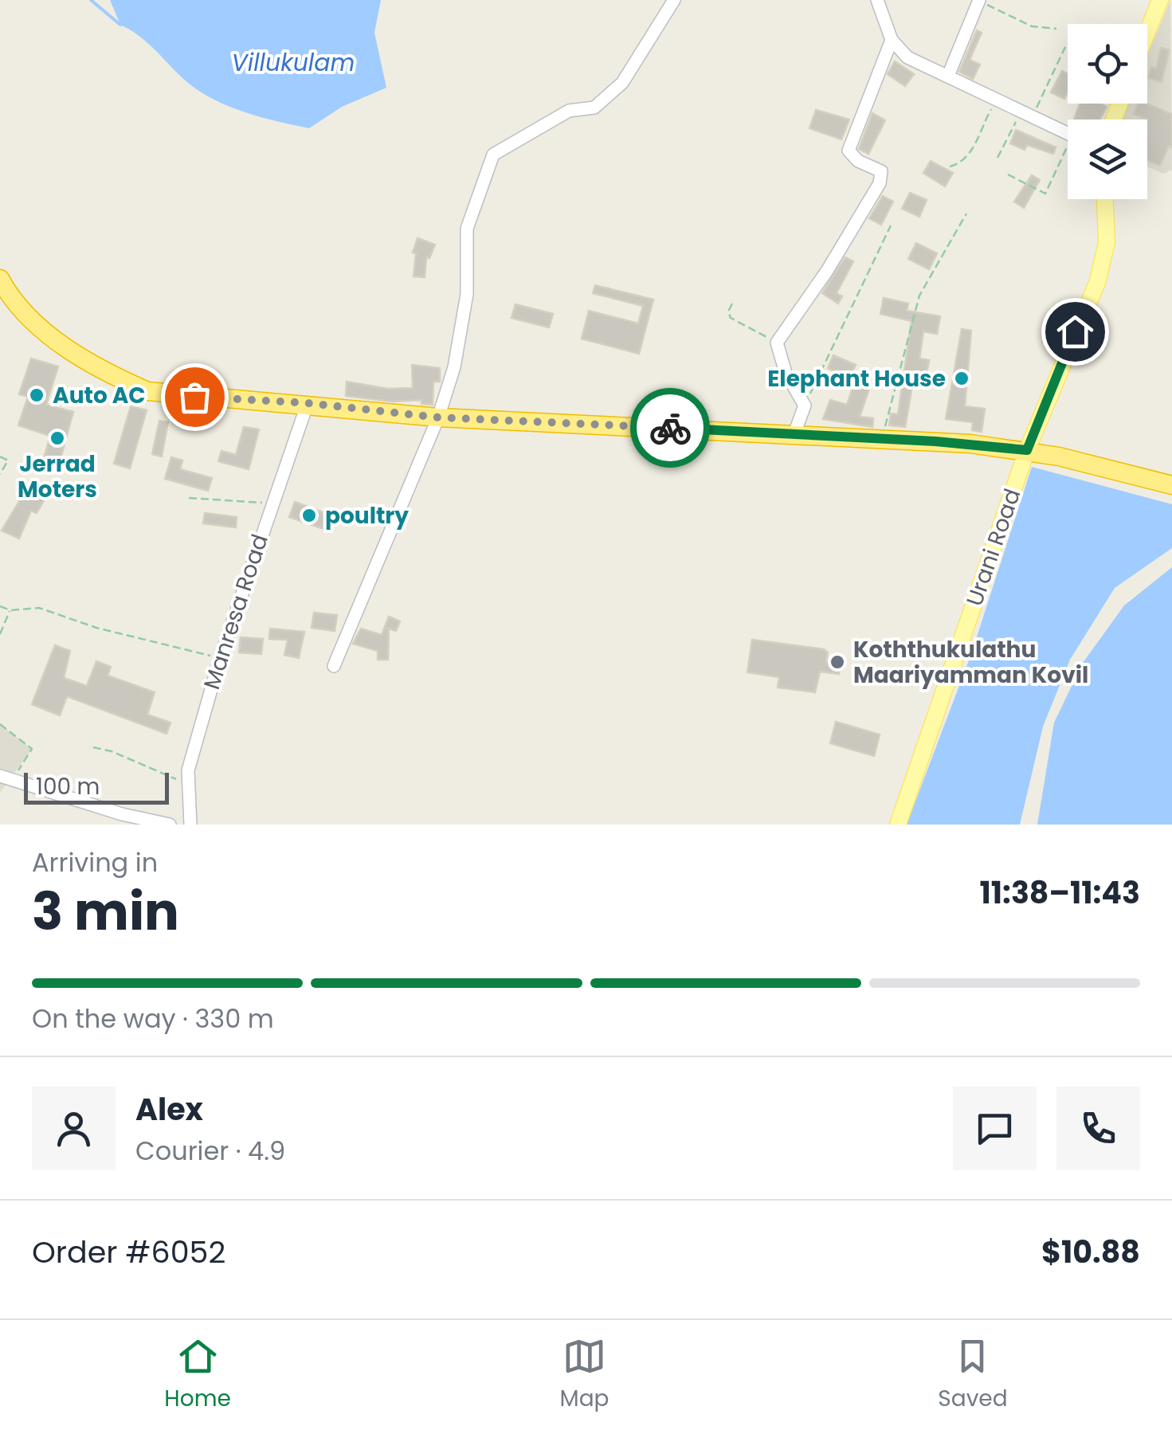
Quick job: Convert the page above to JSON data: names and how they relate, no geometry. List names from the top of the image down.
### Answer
{
  "streets": {
    "main road": ["Urani Road"],
    "street": ["Manresa Road"]
  },
  "water": ["Villukulam"],
  "places": [
    "Elephant House",
    "Auto AC",
    "Jerrad Moters",
    "poultry",
    "Koththukulathu Maariyamman Kovil"
  ],
  "scale_bar": "100 m",
  "page": {
    "scale": "100 m",
    "heading": ["3 min", "Arriving in", "11:38–11:43"],
    "panel": [
      "Alex",
      "Courier · 4.9",
      "Order #6052",
      "$10.88"
    ],
    "bar": "On the way · 330 m",
    "tabs": ["Home", "Map", "Saved"]
  }
}
